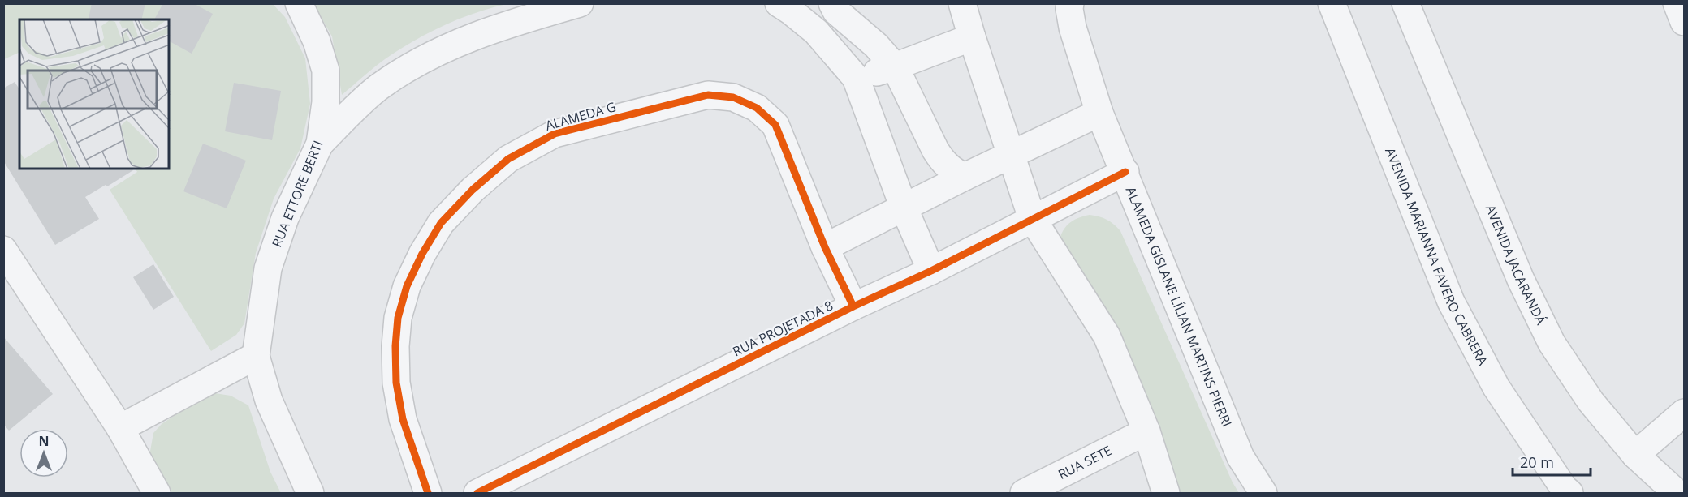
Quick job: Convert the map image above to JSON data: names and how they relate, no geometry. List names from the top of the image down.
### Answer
{
  "streets": {
    "street": [
      "ALAMEDA G",
      "RUA ETTORE BERTI",
      "AVENIDA MARIANNA FAVERO CABRERA",
      "AVENIDA JACARANDÁ",
      "ALAMEDA GISLANE LÍLIAN MARTINS PIERRI",
      "RUA PROJETADA 8",
      "RUA SETE"
    ]
  },
  "crossings": [
    ["ALAMEDA G", "RUA PROJETADA 8"],
    ["ALAMEDA GISLANE LÍLIAN MARTINS PIERRI", "RUA PROJETADA 8"]
  ],
  "scale_bar": "20 m",
  "north": "top"
}
